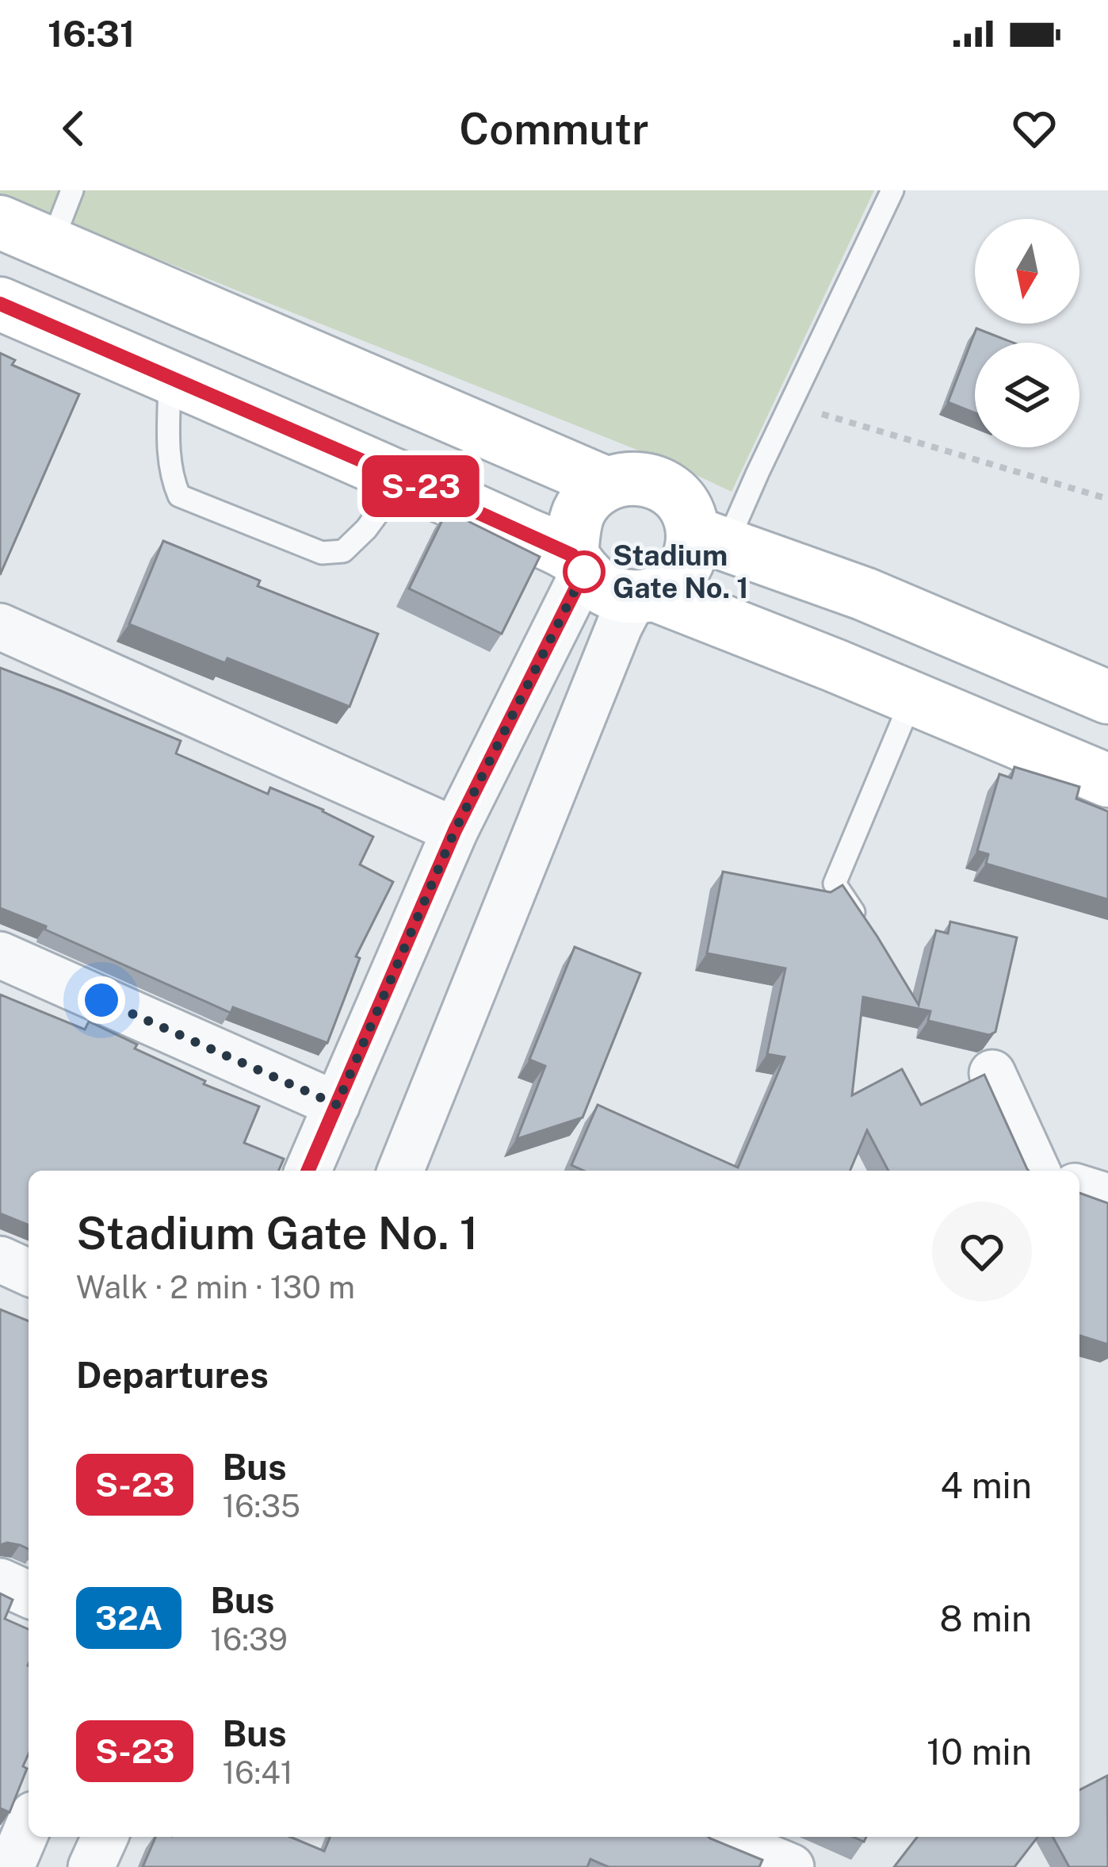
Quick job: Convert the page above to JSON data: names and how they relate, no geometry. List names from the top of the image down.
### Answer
{
  "places": ["Stadium Gate No. 1"],
  "lines": ["bus line S-23"],
  "north": "bottom",
  "page": {
    "status": "16:31",
    "header": "Commutr",
    "on_map": "S-23",
    "heading": [
      ["Stadium Gate No. 1", "Walk · 2 min · 130 m"],
      "Departures"
    ],
    "list": [
      {
        "mark": "S-23",
        "name": "Bus",
        "note": "16:35",
        "value": "4 min"
      },
      {
        "mark": "32A",
        "name": "Bus",
        "note": "16:39",
        "value": "8 min"
      },
      {
        "mark": "S-23",
        "name": "Bus",
        "note": "16:41",
        "value": "10 min"
      }
    ]
  }
}
